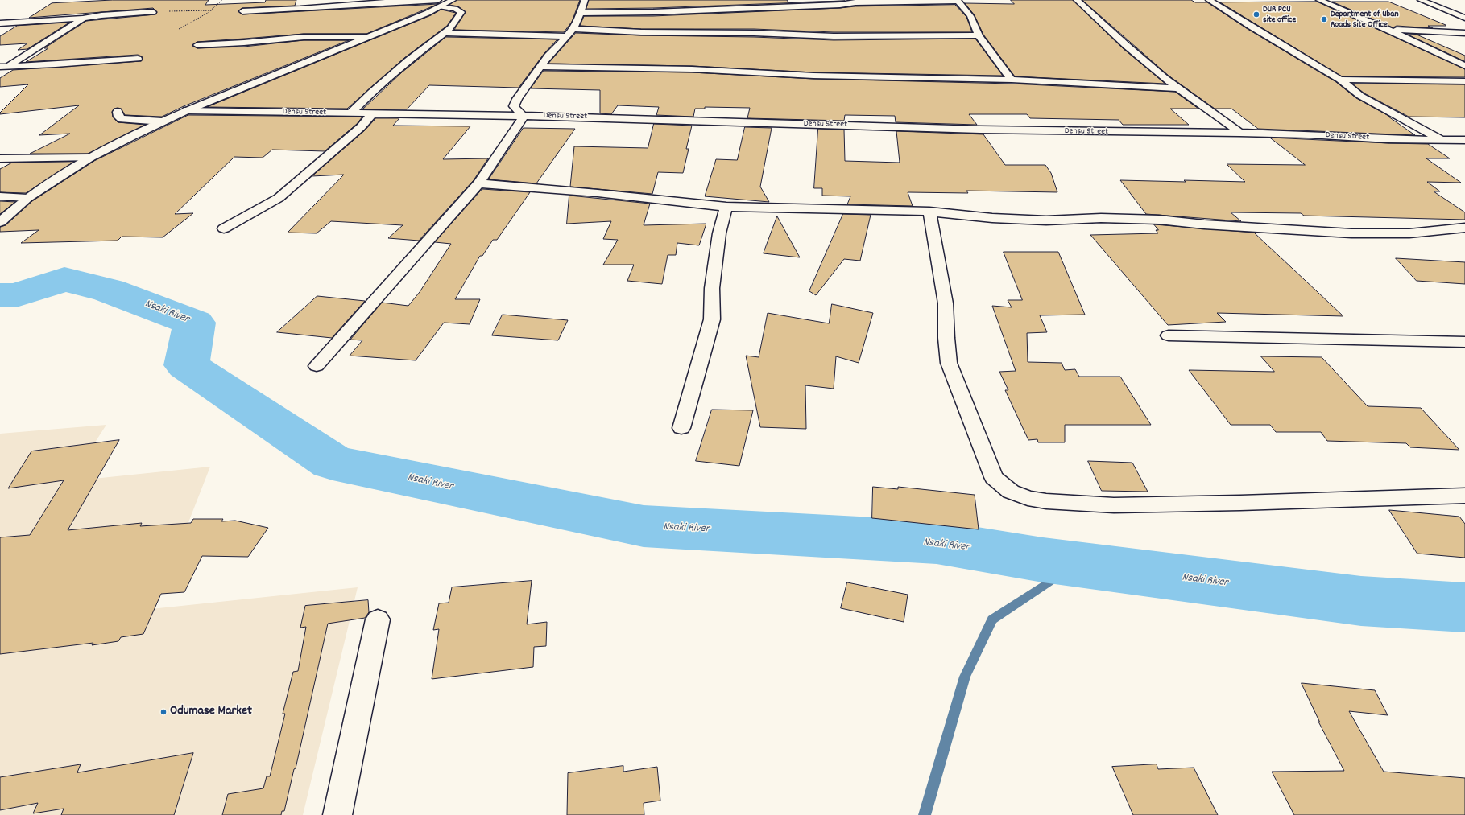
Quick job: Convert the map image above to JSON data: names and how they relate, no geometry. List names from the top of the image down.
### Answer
{
  "streets": {
    "street": ["Densu Street"]
  },
  "water": ["Nsaki River"],
  "places": ["DUR PCU site office", "Department of Uban Roads Site Office", "Odumase Market"]
}
